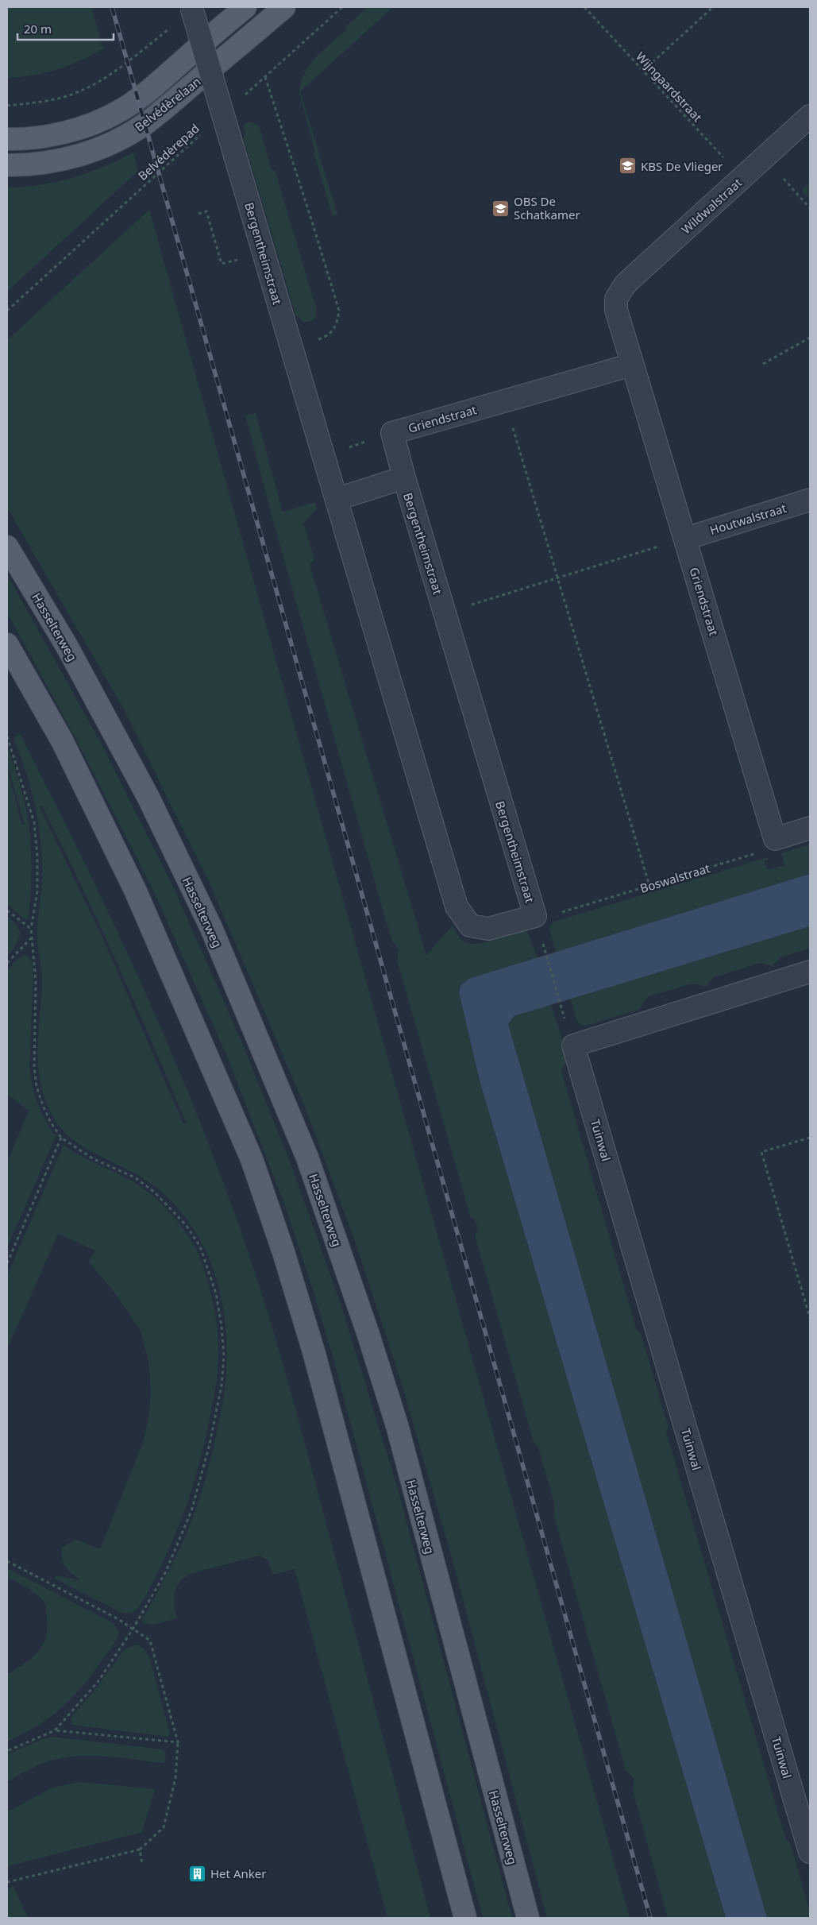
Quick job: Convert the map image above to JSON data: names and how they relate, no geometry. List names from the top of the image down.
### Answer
{
  "streets": {
    "main road": ["Belvédèrelaan", "Hasselterweg"],
    "street": [
      "Wildwalstraat",
      "Bergentheimstraat",
      "Griendstraat",
      "Houtwalstraat",
      "Tuinwal"
    ],
    "path": ["Wijngaardstraat", "Belvédèrepad", "Boswalstraat"]
  },
  "crossings": [
    ["Wijngaardstraat", "Wildwalstraat"],
    ["Wildwalstraat", "Griendstraat"],
    ["Bergentheimstraat", "Griendstraat"],
    ["Bergentheimstraat", "Boswalstraat"],
    ["Griendstraat", "Houtwalstraat"],
    ["Griendstraat", "Boswalstraat"]
  ],
  "places": {
    "school or university": ["KBS De Vlieger", "OBS De Schatkamer"],
    "building": ["Het Anker"]
  },
  "scale_bar": "20 m"
}
